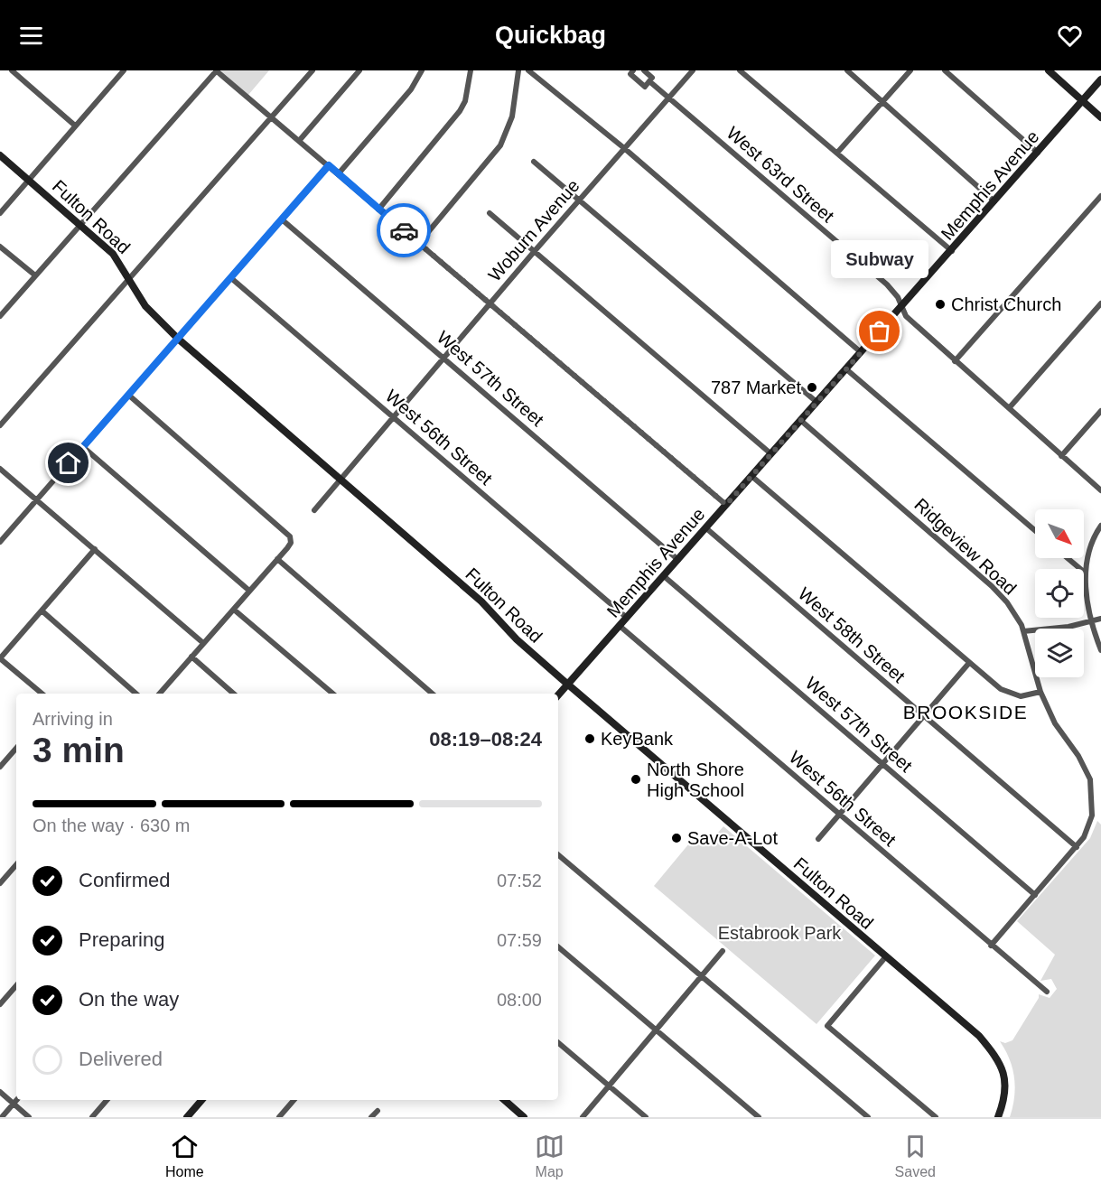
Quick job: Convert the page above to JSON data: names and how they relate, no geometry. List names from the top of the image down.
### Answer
{
  "streets": {
    "main road": ["Memphis Avenue", "Fulton Road"],
    "street": [
      "West 63rd Street",
      "Woburn Avenue",
      "West 57th Street",
      "West 56th Street",
      "Ridgeview Road",
      "West 58th Street"
    ]
  },
  "crossings": [
    ["West 63rd Street", "Memphis Avenue"],
    ["West 63rd Street", "Woburn Avenue"],
    ["Memphis Avenue", "Fulton Road"],
    ["Memphis Avenue", "West 57th Street"],
    ["Memphis Avenue", "West 56th Street"],
    ["Memphis Avenue", "Ridgeview Road"],
    ["Memphis Avenue", "West 58th Street"],
    ["Fulton Road", "Woburn Avenue"],
    ["Woburn Avenue", "West 57th Street"],
    ["Woburn Avenue", "West 56th Street"],
    ["West 57th Street", "Ridgeview Road"],
    ["West 56th Street", "Ridgeview Road"],
    ["Ridgeview Road", "West 58th Street"]
  ],
  "districts": ["BROOKSIDE"],
  "parks": ["Estabrook Park"],
  "places": [
    "Christ Church",
    "Subway",
    "787 Market",
    "KeyBank",
    "North Shore High School",
    "Save-A-Lot"
  ],
  "north": "bottom right",
  "page": {
    "header": "Quickbag",
    "bubble": "Subway",
    "heading": ["3 min", "Arriving in", "08:19–08:24"],
    "bar": "On the way · 630 m",
    "list": [
      ["Confirmed", "07:52"],
      ["Preparing", "07:59"],
      ["On the way", "08:00"],
      "Delivered"
    ],
    "tabs": ["Home", "Map", "Saved"]
  }
}
